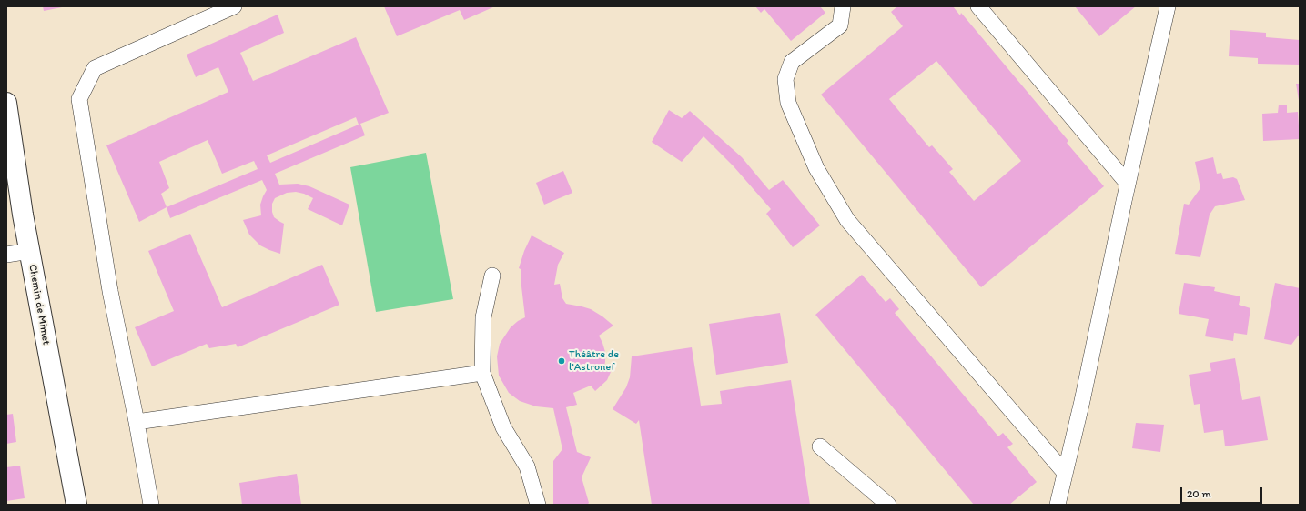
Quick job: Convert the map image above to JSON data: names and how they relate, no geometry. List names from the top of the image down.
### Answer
{
  "streets": {
    "street": ["Chemin de Mimet"]
  },
  "places": ["Théâtre de l'Astronef"],
  "scale_bar": "20 m"
}
